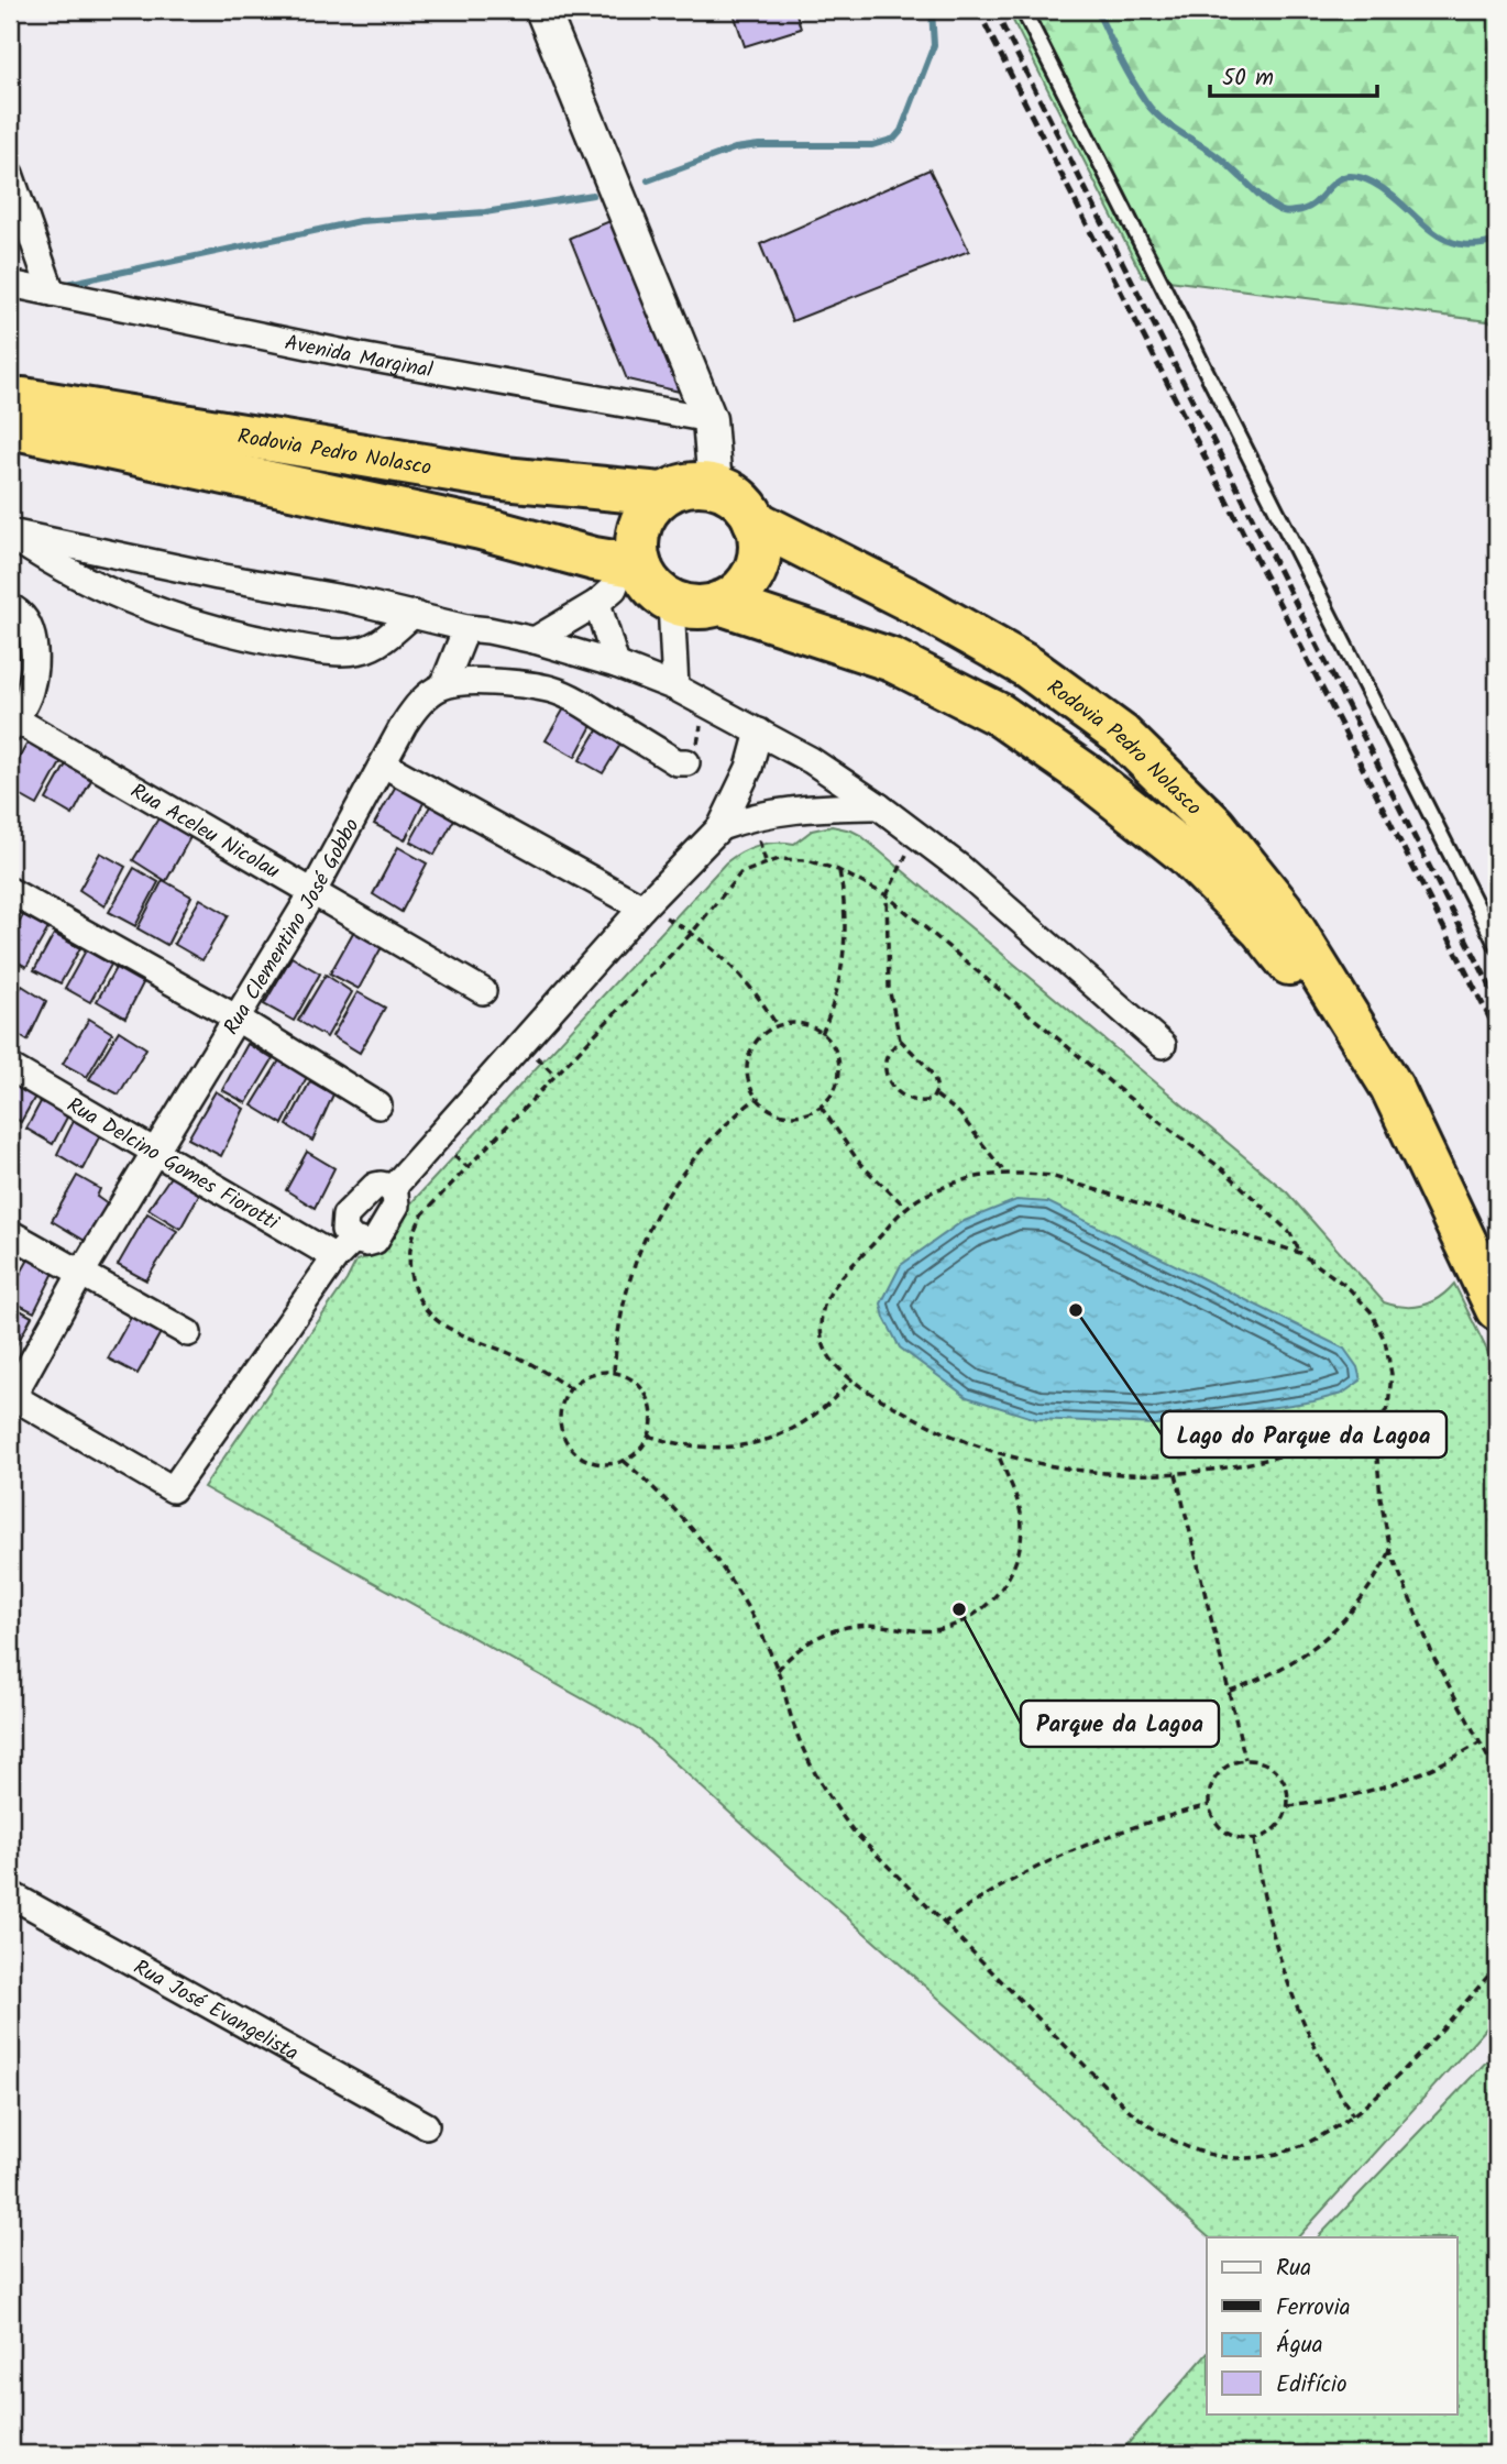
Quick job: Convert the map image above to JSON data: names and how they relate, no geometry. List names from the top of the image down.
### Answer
{
  "streets": {
    "highway": ["Rodovia Pedro Nolasco"],
    "street": [
      "Avenida Marginal",
      "Rua Aceleu Nicolau",
      "Rua Clementino José Gobbo",
      "Rua Delcino Gomes Fiorotti",
      "Rua José Evangelista"
    ]
  },
  "crossings": [
    ["Rua Aceleu Nicolau", "Rua Clementino José Gobbo"],
    ["Rua Clementino José Gobbo", "Rua Delcino Gomes Fiorotti"]
  ],
  "places": ["Lago do Parque da Lagoa", "Parque da Lagoa"],
  "legend": [
    "Rua",
    "Ferrovia",
    "Água",
    "Edifício"
  ],
  "scale_bar": "50 m"
}
